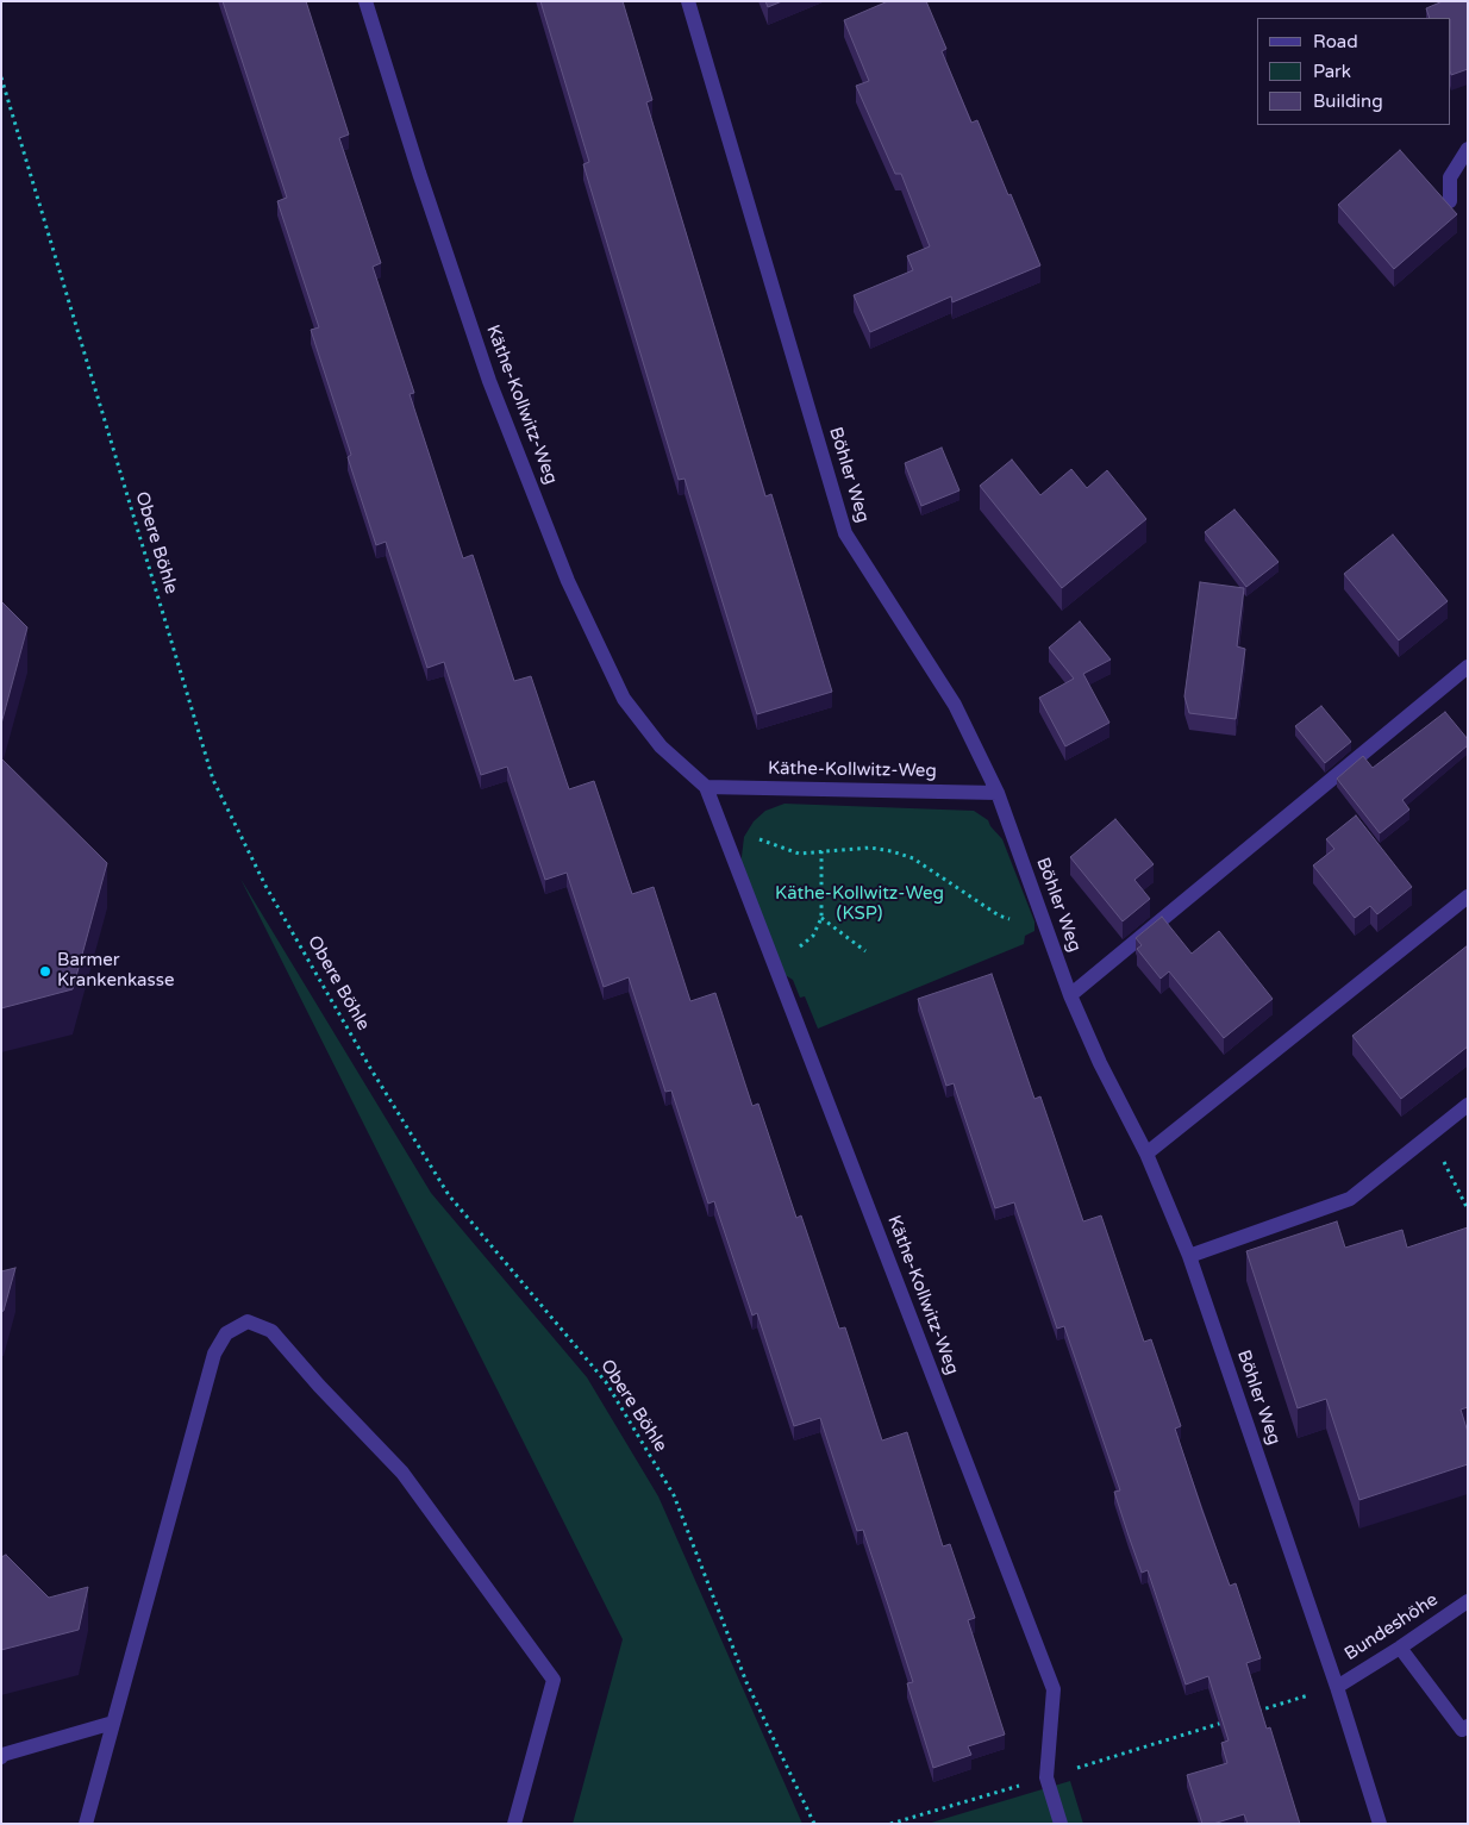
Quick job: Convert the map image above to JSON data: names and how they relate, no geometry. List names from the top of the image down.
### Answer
{
  "streets": {
    "street": ["Käthe-Kollwitz-Weg", "Böhler Weg", "Bundeshöhe"],
    "path": ["Obere Böhle"]
  },
  "crossings": [
    ["Käthe-Kollwitz-Weg", "Böhler Weg"],
    ["Böhler Weg", "Bundeshöhe"]
  ],
  "parks": ["Käthe-Kollwitz-Weg (KSP)"],
  "places": ["Barmer Krankenkasse"],
  "legend": ["Road", "Park", "Building"]
}
